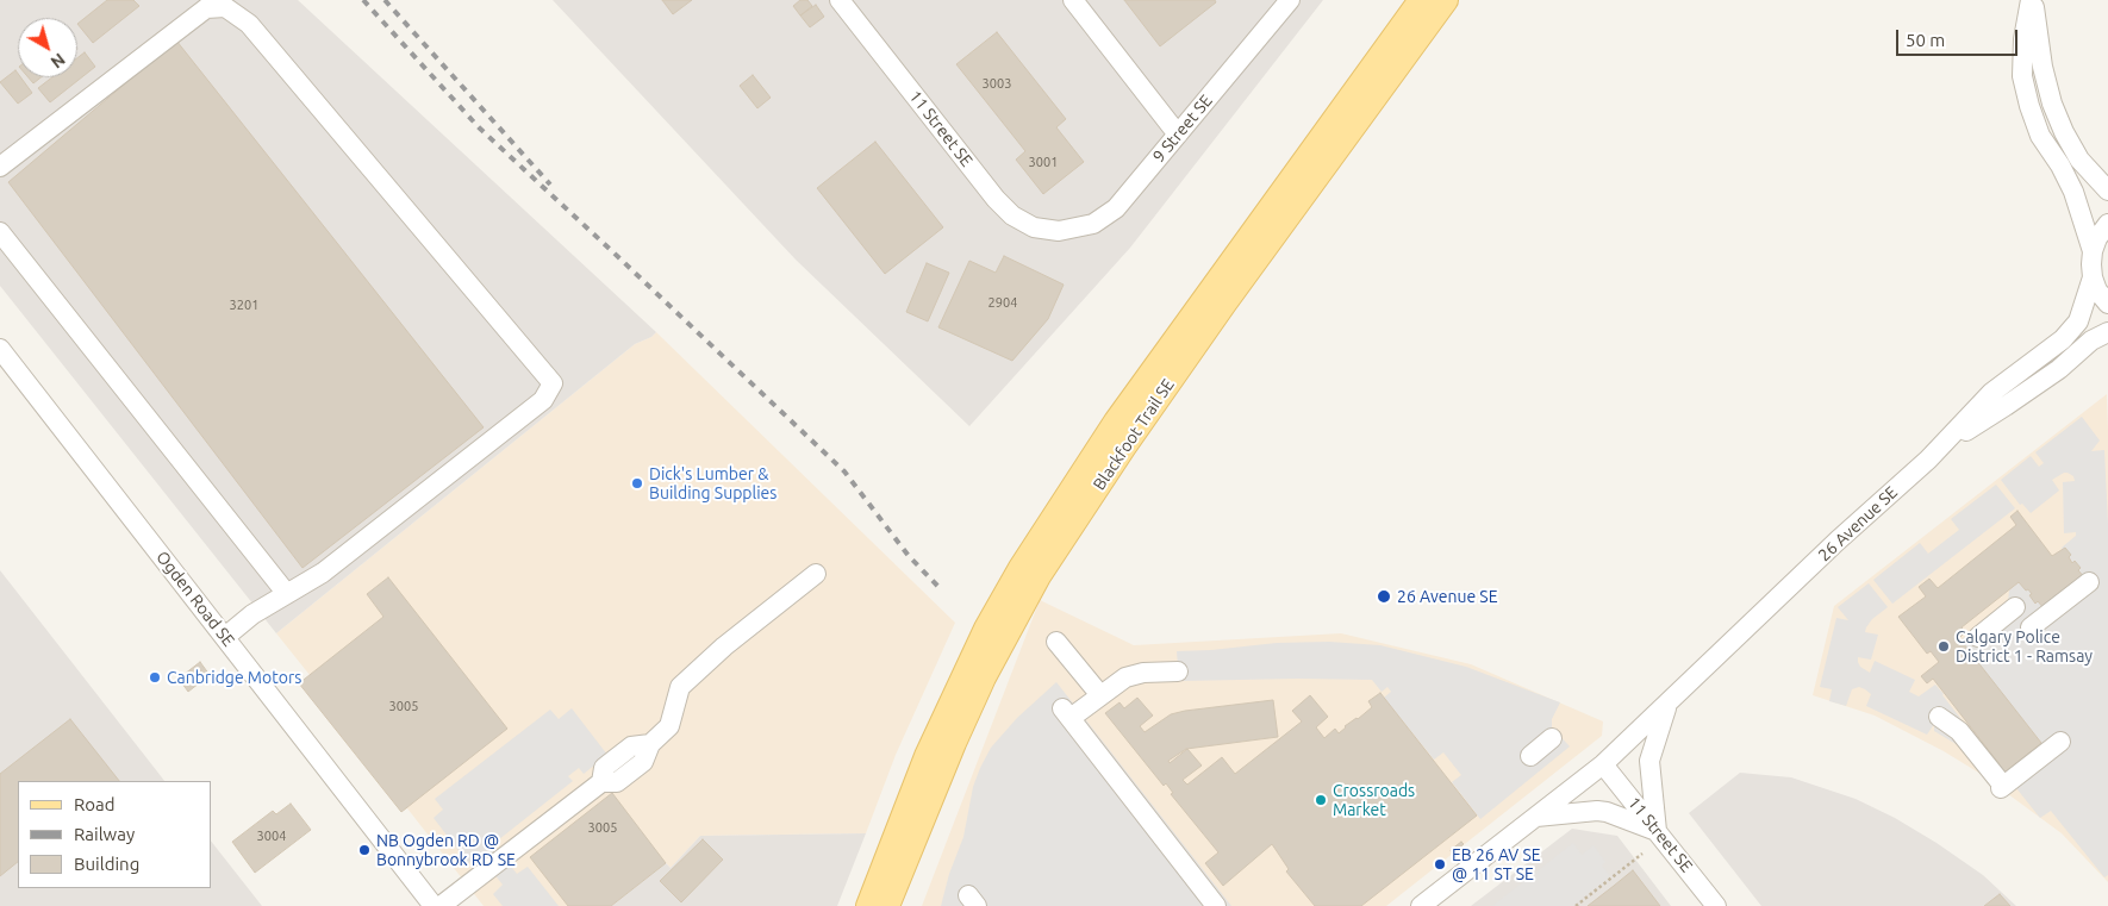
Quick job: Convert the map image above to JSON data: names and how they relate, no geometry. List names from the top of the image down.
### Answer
{
  "streets": {
    "main road": ["Blackfoot Trail SE"],
    "street": [
      "11 Street SE",
      "9 Street SE",
      "26 Avenue SE",
      "Ogden Road SE"
    ]
  },
  "crossings": [
    ["11 Street SE", "9 Street SE"],
    ["11 Street SE", "26 Avenue SE"]
  ],
  "places": [
    "Dick's Lumber & Building Supplies",
    "26 Avenue SE",
    "Calgary Police District 1 - Ramsay",
    "Canbridge Motors",
    "Crossroads Market",
    "NB Ogden RD @ Bonnybrook RD SE",
    "EB 26 AV SE @ 11 ST SE"
  ],
  "house_numbers": [
    "3003",
    "3001",
    "2904",
    "3201",
    "3005",
    "3005",
    "3004"
  ],
  "legend": ["Road", "Railway", "Building"],
  "scale_bar": "50 m",
  "north": "bottom right"
}
